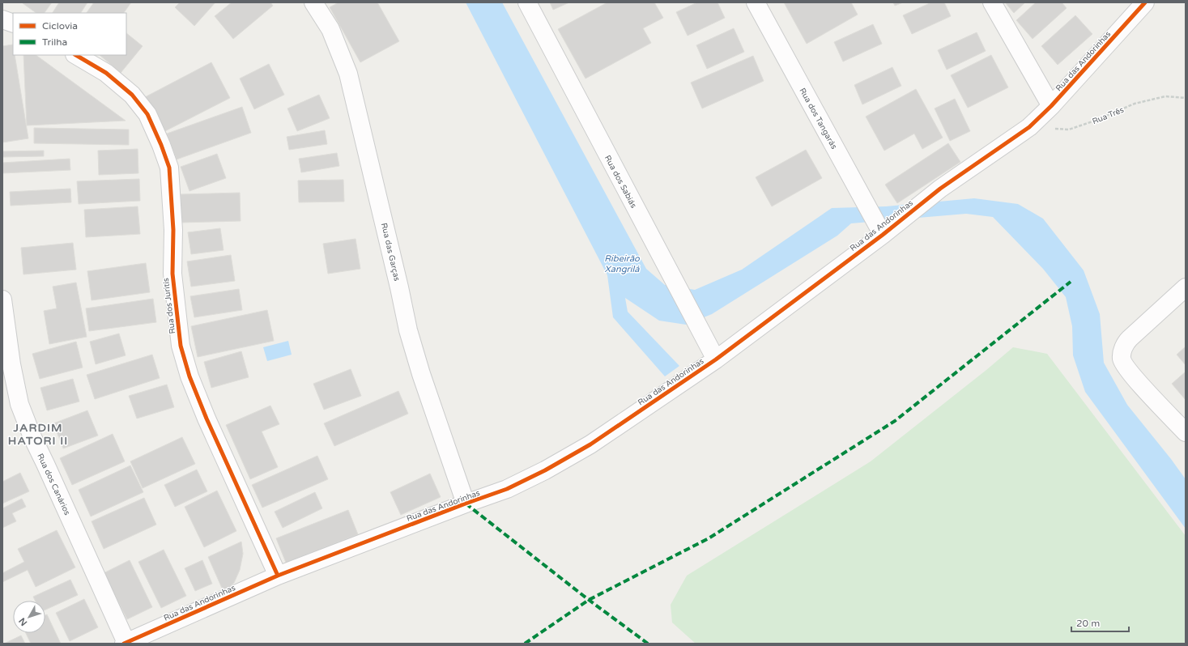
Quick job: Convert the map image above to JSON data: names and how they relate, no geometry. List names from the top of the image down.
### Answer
{
  "streets": {
    "street": [
      "Rua das Andorinhas",
      "Rua dos Tangarás",
      "Rua dos Sabiás",
      "Rua das Garças",
      "Rua dos Juritís",
      "Rua dos Canários"
    ],
    "path": ["Rua Três"]
  },
  "crossings": [
    ["Rua das Andorinhas", "Rua Três"],
    ["Rua das Andorinhas", "Rua dos Tangarás"],
    ["Rua das Andorinhas", "Rua dos Sabiás"],
    ["Rua das Andorinhas", "Rua das Garças"],
    ["Rua das Andorinhas", "Rua dos Juritís"],
    ["Rua das Andorinhas", "Rua dos Canários"]
  ],
  "districts": ["JARDIM HATORI II"],
  "water": ["Ribeirão Xangrilá"],
  "legend": ["Ciclovia", "Trilha"],
  "scale_bar": "20 m",
  "north": "bottom left"
}
